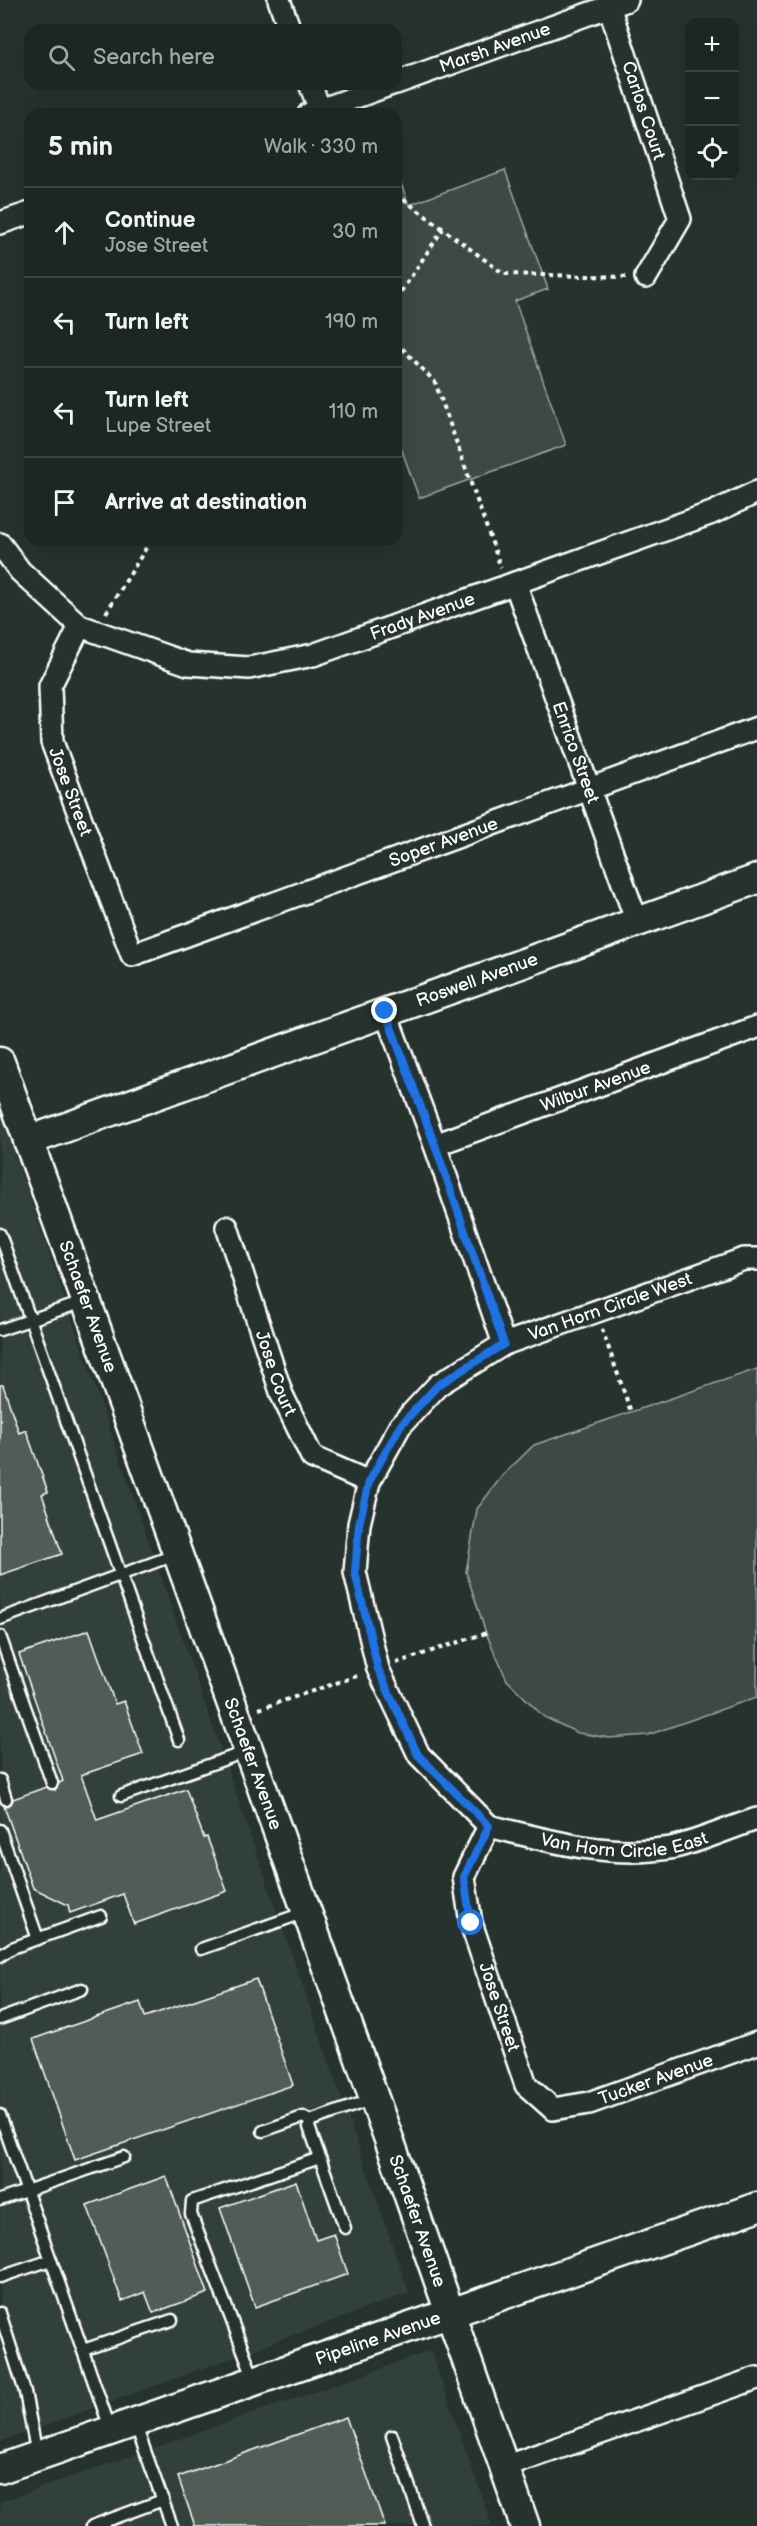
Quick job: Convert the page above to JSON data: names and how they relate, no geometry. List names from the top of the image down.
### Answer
{
  "streets": {
    "main road": ["Roswell Avenue", "Schaefer Avenue", "Pipeline Avenue"],
    "street": [
      "Marsh Avenue",
      "Carlos Court",
      "Frady Avenue",
      "Enrico Street",
      "Jose Street",
      "Soper Avenue",
      "Wilbur Avenue",
      "Van Horn Circle West",
      "Jose Court",
      "Van Horn Circle East",
      "Tucker Avenue"
    ]
  },
  "crossings": [
    ["Marsh Avenue", "Carlos Court"],
    ["Frady Avenue", "Enrico Street"],
    ["Frady Avenue", "Jose Street"],
    ["Enrico Street", "Soper Avenue"],
    ["Enrico Street", "Roswell Avenue"],
    ["Jose Street", "Soper Avenue"],
    ["Jose Street", "Van Horn Circle West"],
    ["Jose Street", "Van Horn Circle East"],
    ["Jose Street", "Tucker Avenue"],
    ["Roswell Avenue", "Schaefer Avenue"],
    ["Schaefer Avenue", "Pipeline Avenue"],
    ["Van Horn Circle West", "Jose Court"],
    ["Van Horn Circle West", "Van Horn Circle East"]
  ],
  "page": {
    "map_buttons": ["+", "−"],
    "search": "Search here",
    "heading": ["5 min", "Walk · 330 m"],
    "list": [
      ["Continue", "Jose Street", "30 m"],
      ["Turn left", "190 m"],
      ["Turn left", "Lupe Street", "110 m"],
      "Arrive at destination"
    ]
  }
}
